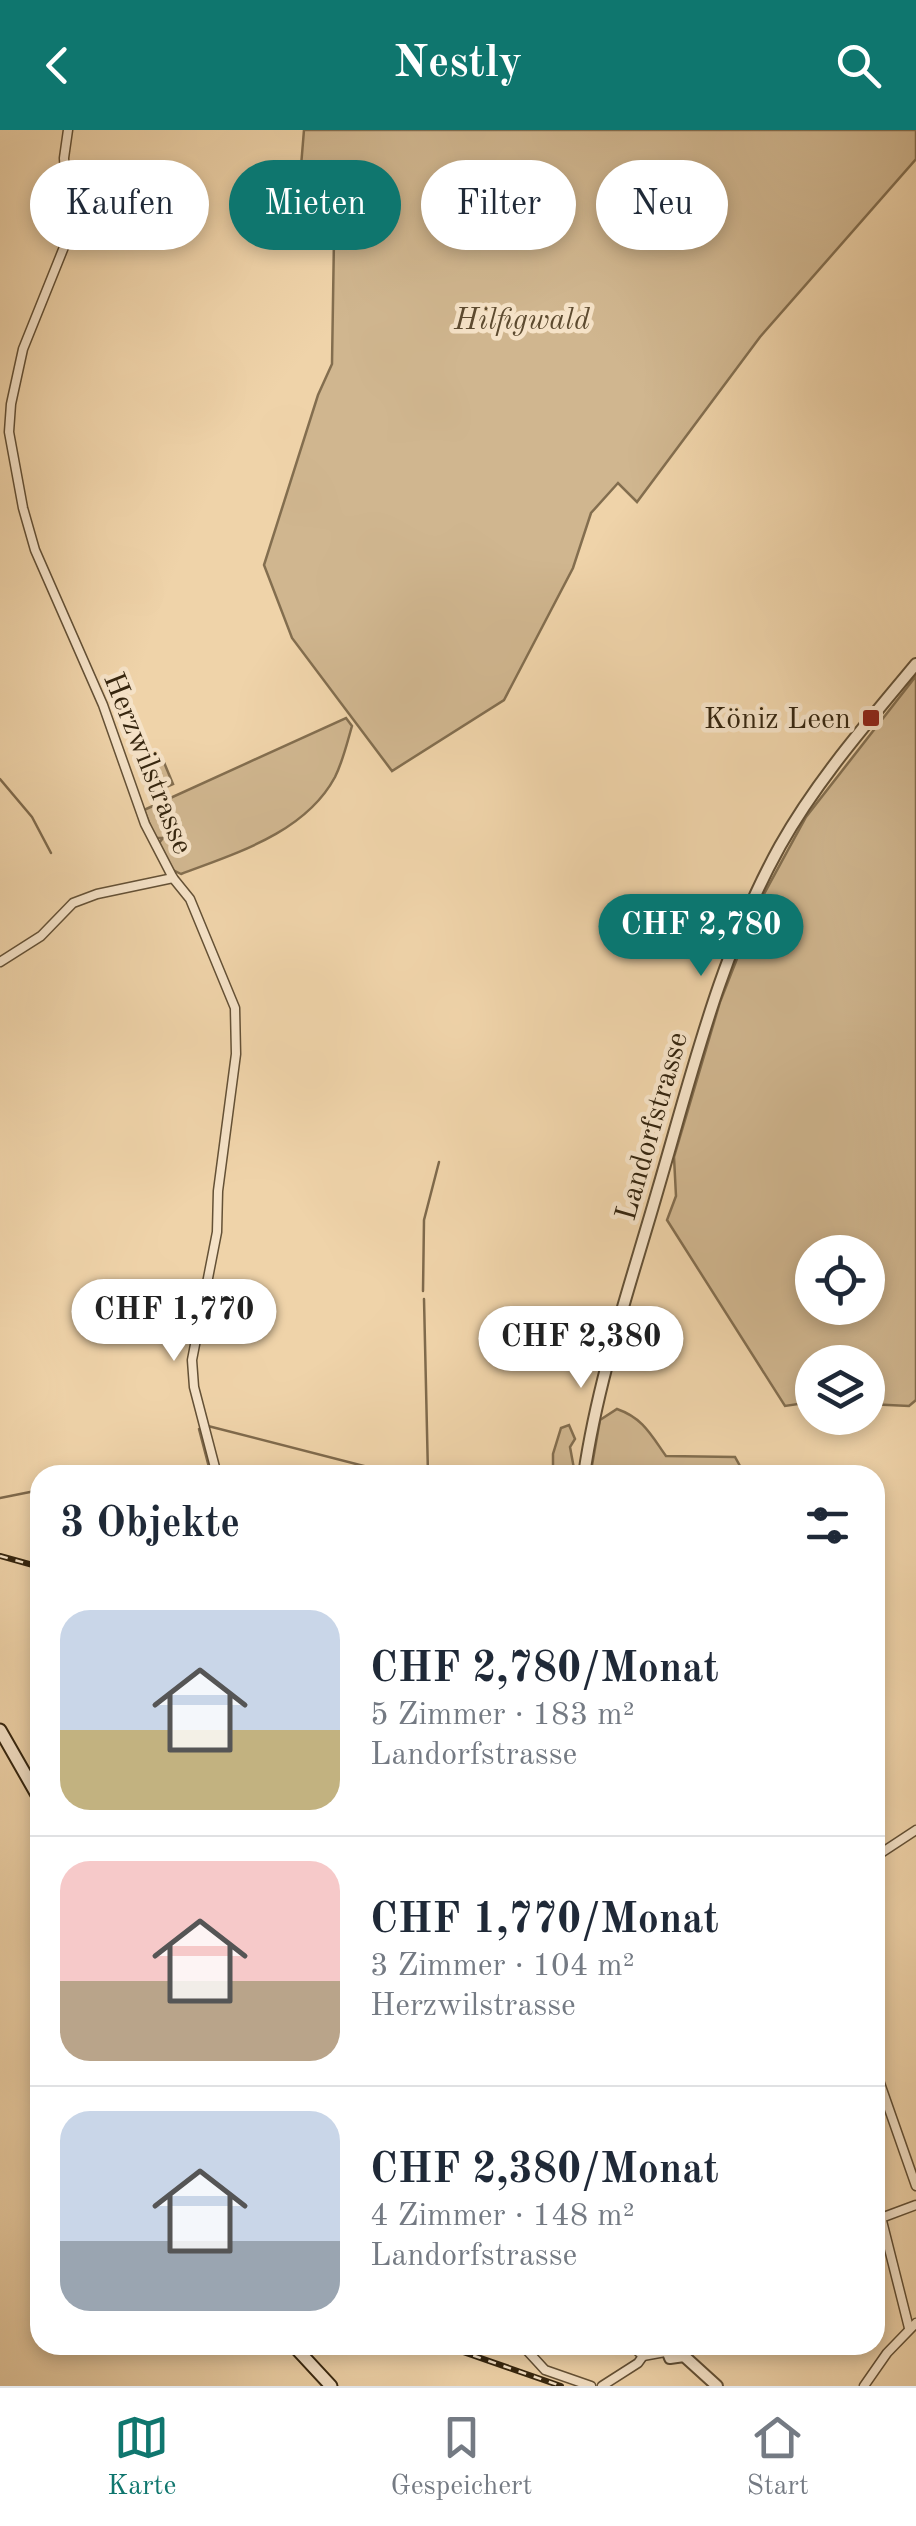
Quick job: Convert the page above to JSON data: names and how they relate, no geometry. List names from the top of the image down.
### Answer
{
  "streets": {
    "street": ["Herzwilstrasse", "Landorfstrasse"]
  },
  "parks": ["Hilfigwald"],
  "places": {
    "transit": ["Köniz Leen"]
  },
  "page": {
    "header": "Nestly",
    "chip": [
      "Kaufen",
      "Mieten",
      "Filter",
      "Neu"
    ],
    "price": ["CHF 2,780", "CHF 1,770", "CHF 2,380"],
    "heading": "3 Objekte",
    "list": [
      {
        "name": "CHF 2,780/Monat",
        "note": "5 Zimmer · 183 m² · Landorfstrasse"
      },
      {
        "name": "CHF 1,770/Monat",
        "note": "3 Zimmer · 104 m² · Herzwilstrasse"
      },
      {
        "name": "CHF 2,380/Monat",
        "note": "4 Zimmer · 148 m² · Landorfstrasse"
      }
    ],
    "tabs": ["Karte", "Gespeichert", "Start"]
  }
}
